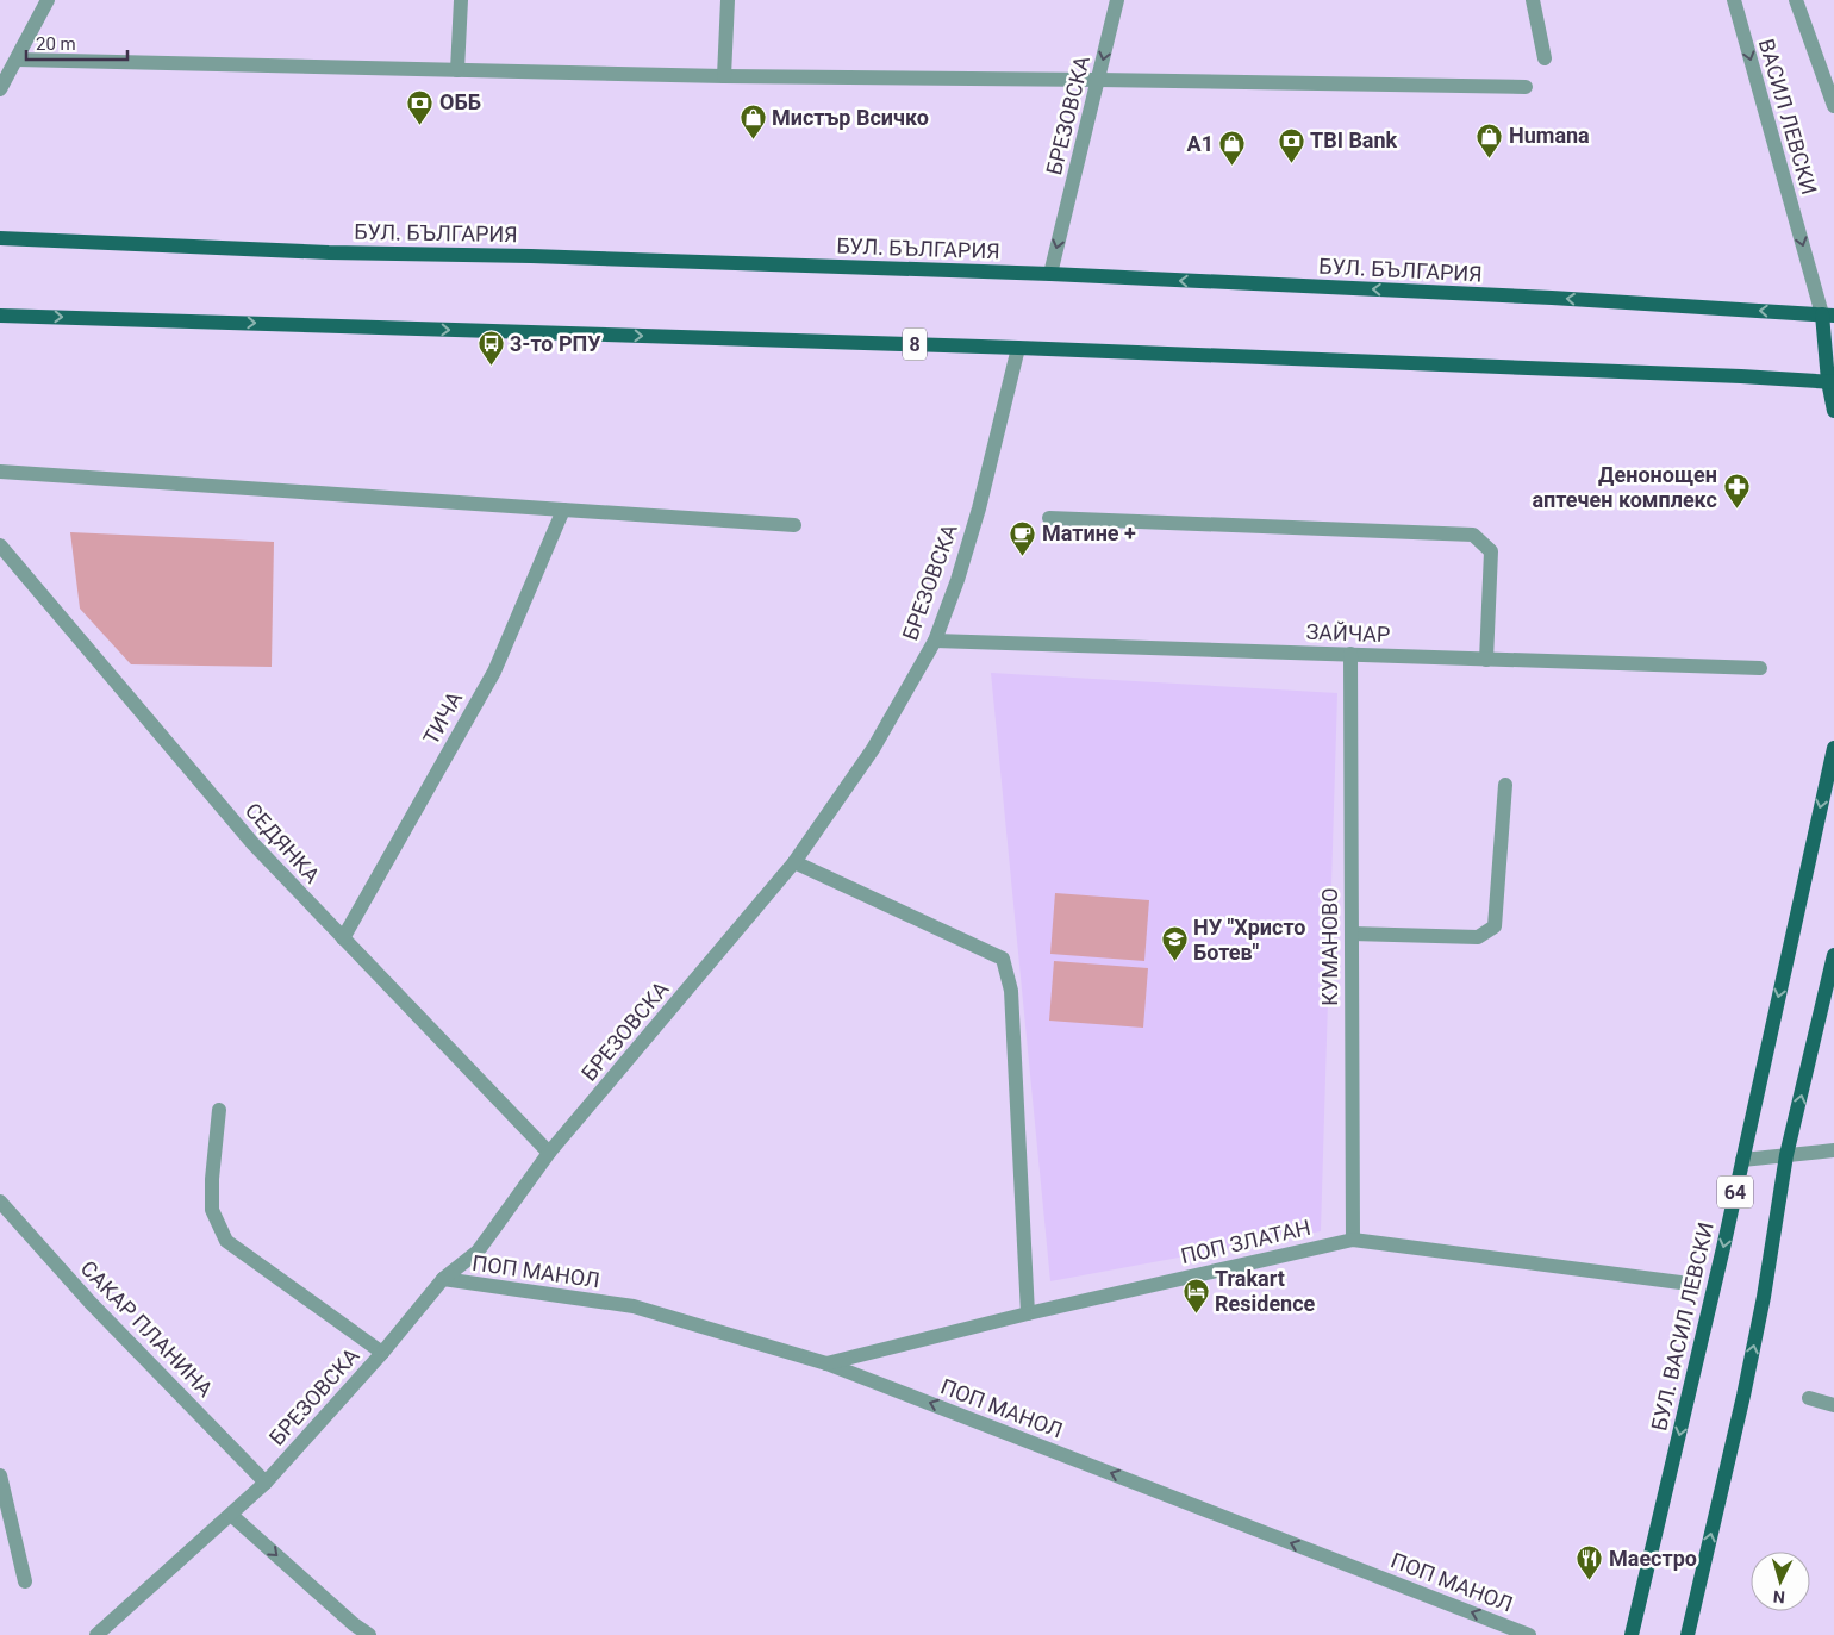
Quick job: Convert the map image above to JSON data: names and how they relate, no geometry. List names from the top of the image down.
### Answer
{
  "streets": {
    "main road": [
      "БУЛ. БЪЛГАРИЯ",
      "8",
      "64",
      "БУЛ. ВАСИЛ ЛЕВСКИ"
    ],
    "street": [
      "БРЕЗОВСКА",
      "ВАСИЛ ЛЕВСКИ",
      "ЗАЙЧАР",
      "ТИЧА",
      "СЕДЯНКА",
      "КУМАНОВО",
      "ПОП ЗЛАТАН",
      "ПОП МАНОЛ",
      "САКАР ПЛАНИНА"
    ]
  },
  "crossings": [
    ["БРЕЗОВСКА", "БУЛ. БЪЛГАРИЯ"],
    ["БРЕЗОВСКА", "8"],
    ["БРЕЗОВСКА", "ЗАЙЧАР"],
    ["БРЕЗОВСКА", "СЕДЯНКА"],
    ["БРЕЗОВСКА", "ПОП МАНОЛ"],
    ["БРЕЗОВСКА", "САКАР ПЛАНИНА"],
    ["ВАСИЛ ЛЕВСКИ", "БУЛ. БЪЛГАРИЯ"],
    ["ЗАЙЧАР", "КУМАНОВО"],
    ["ТИЧА", "СЕДЯНКА"],
    ["КУМАНОВО", "ПОП ЗЛАТАН"],
    ["ПОП ЗЛАТАН", "ПОП МАНОЛ"]
  ],
  "one_way": ["ПОП МАНОЛ"],
  "places": {
    "bank": ["ОББ", "TBI Bank"],
    "shop": ["Мистър Всичко", "Humana", "A1"],
    "bus stop": ["3-то РПУ"],
    "pharmacy": ["Денонощен аптечен комплекс"],
    "cafe": ["Матине +"],
    "school or university": ["НУ \"Христо Ботев\""],
    "hotel": ["Trakart Residence"],
    "restaurant": ["Маестро"]
  },
  "scale_bar": "20 m",
  "north": "bottom"
}
